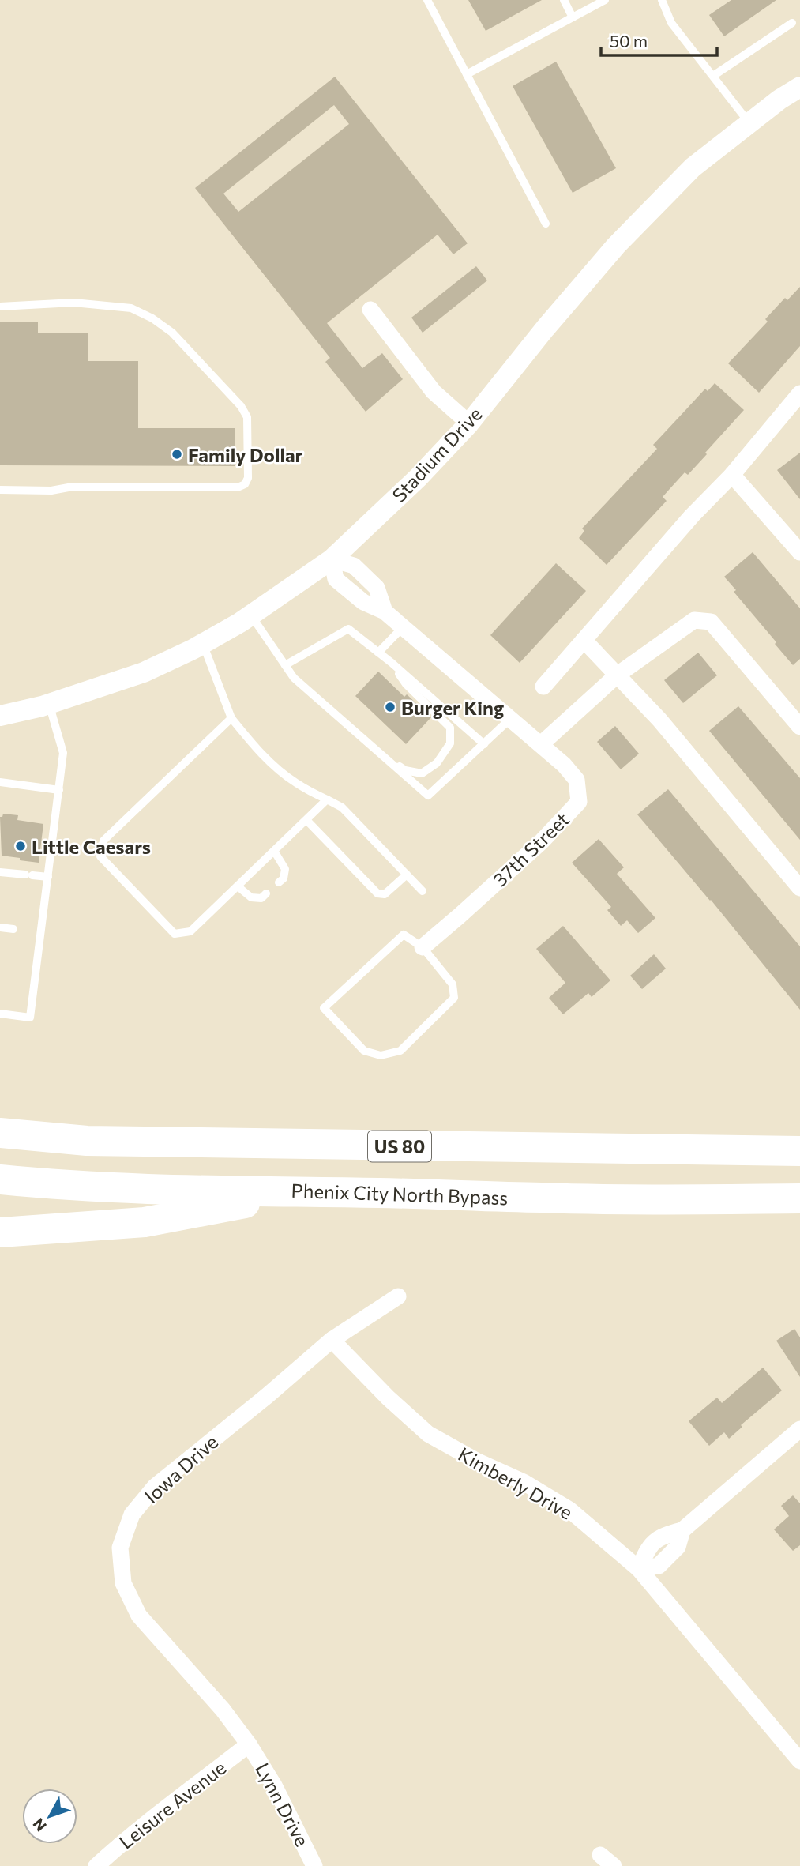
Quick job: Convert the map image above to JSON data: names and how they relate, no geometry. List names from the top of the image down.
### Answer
{
  "streets": {
    "highway": ["US 80", "Phenix City North Bypass"],
    "street": [
      "Stadium Drive",
      "37th Street",
      "Iowa Drive",
      "Kimberly Drive",
      "Leisure Avenue",
      "Lynn Drive"
    ]
  },
  "crossings": [
    ["Stadium Drive", "37th Street"],
    ["Iowa Drive", "Kimberly Drive"],
    ["Iowa Drive", "Leisure Avenue"],
    ["Iowa Drive", "Lynn Drive"],
    ["Leisure Avenue", "Lynn Drive"]
  ],
  "places": ["Family Dollar", "Burger King", "Little Caesars"],
  "scale_bar": "50 m",
  "north": "bottom left"
}
